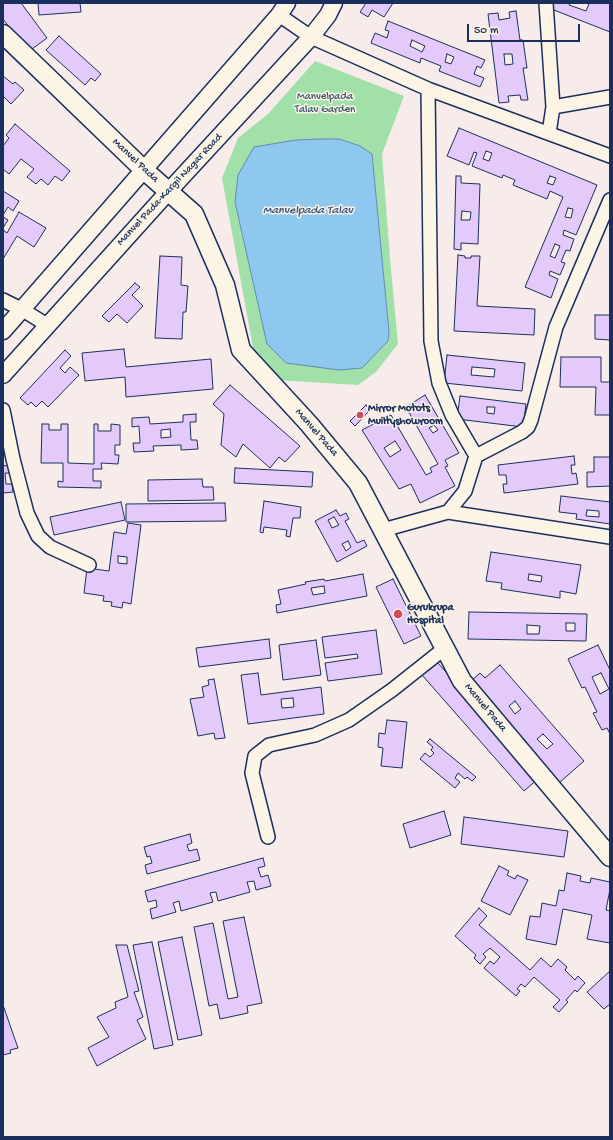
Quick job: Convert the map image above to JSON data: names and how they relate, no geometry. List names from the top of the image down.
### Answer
{
  "streets": {
    "main road": ["Manvel Pada"],
    "street": ["Manvel Pada-Kargil Nagar Road"]
  },
  "crossings": [
    ["Manvel Pada", "Manvel Pada-Kargil Nagar Road"]
  ],
  "water": ["Manvelpada Talav"],
  "parks": ["Manvelpada Talav Garden"],
  "places": ["Mirror Motots Muiltyshowroom", "Gurukrupa Hospital"],
  "scale_bar": "50 m"
}
